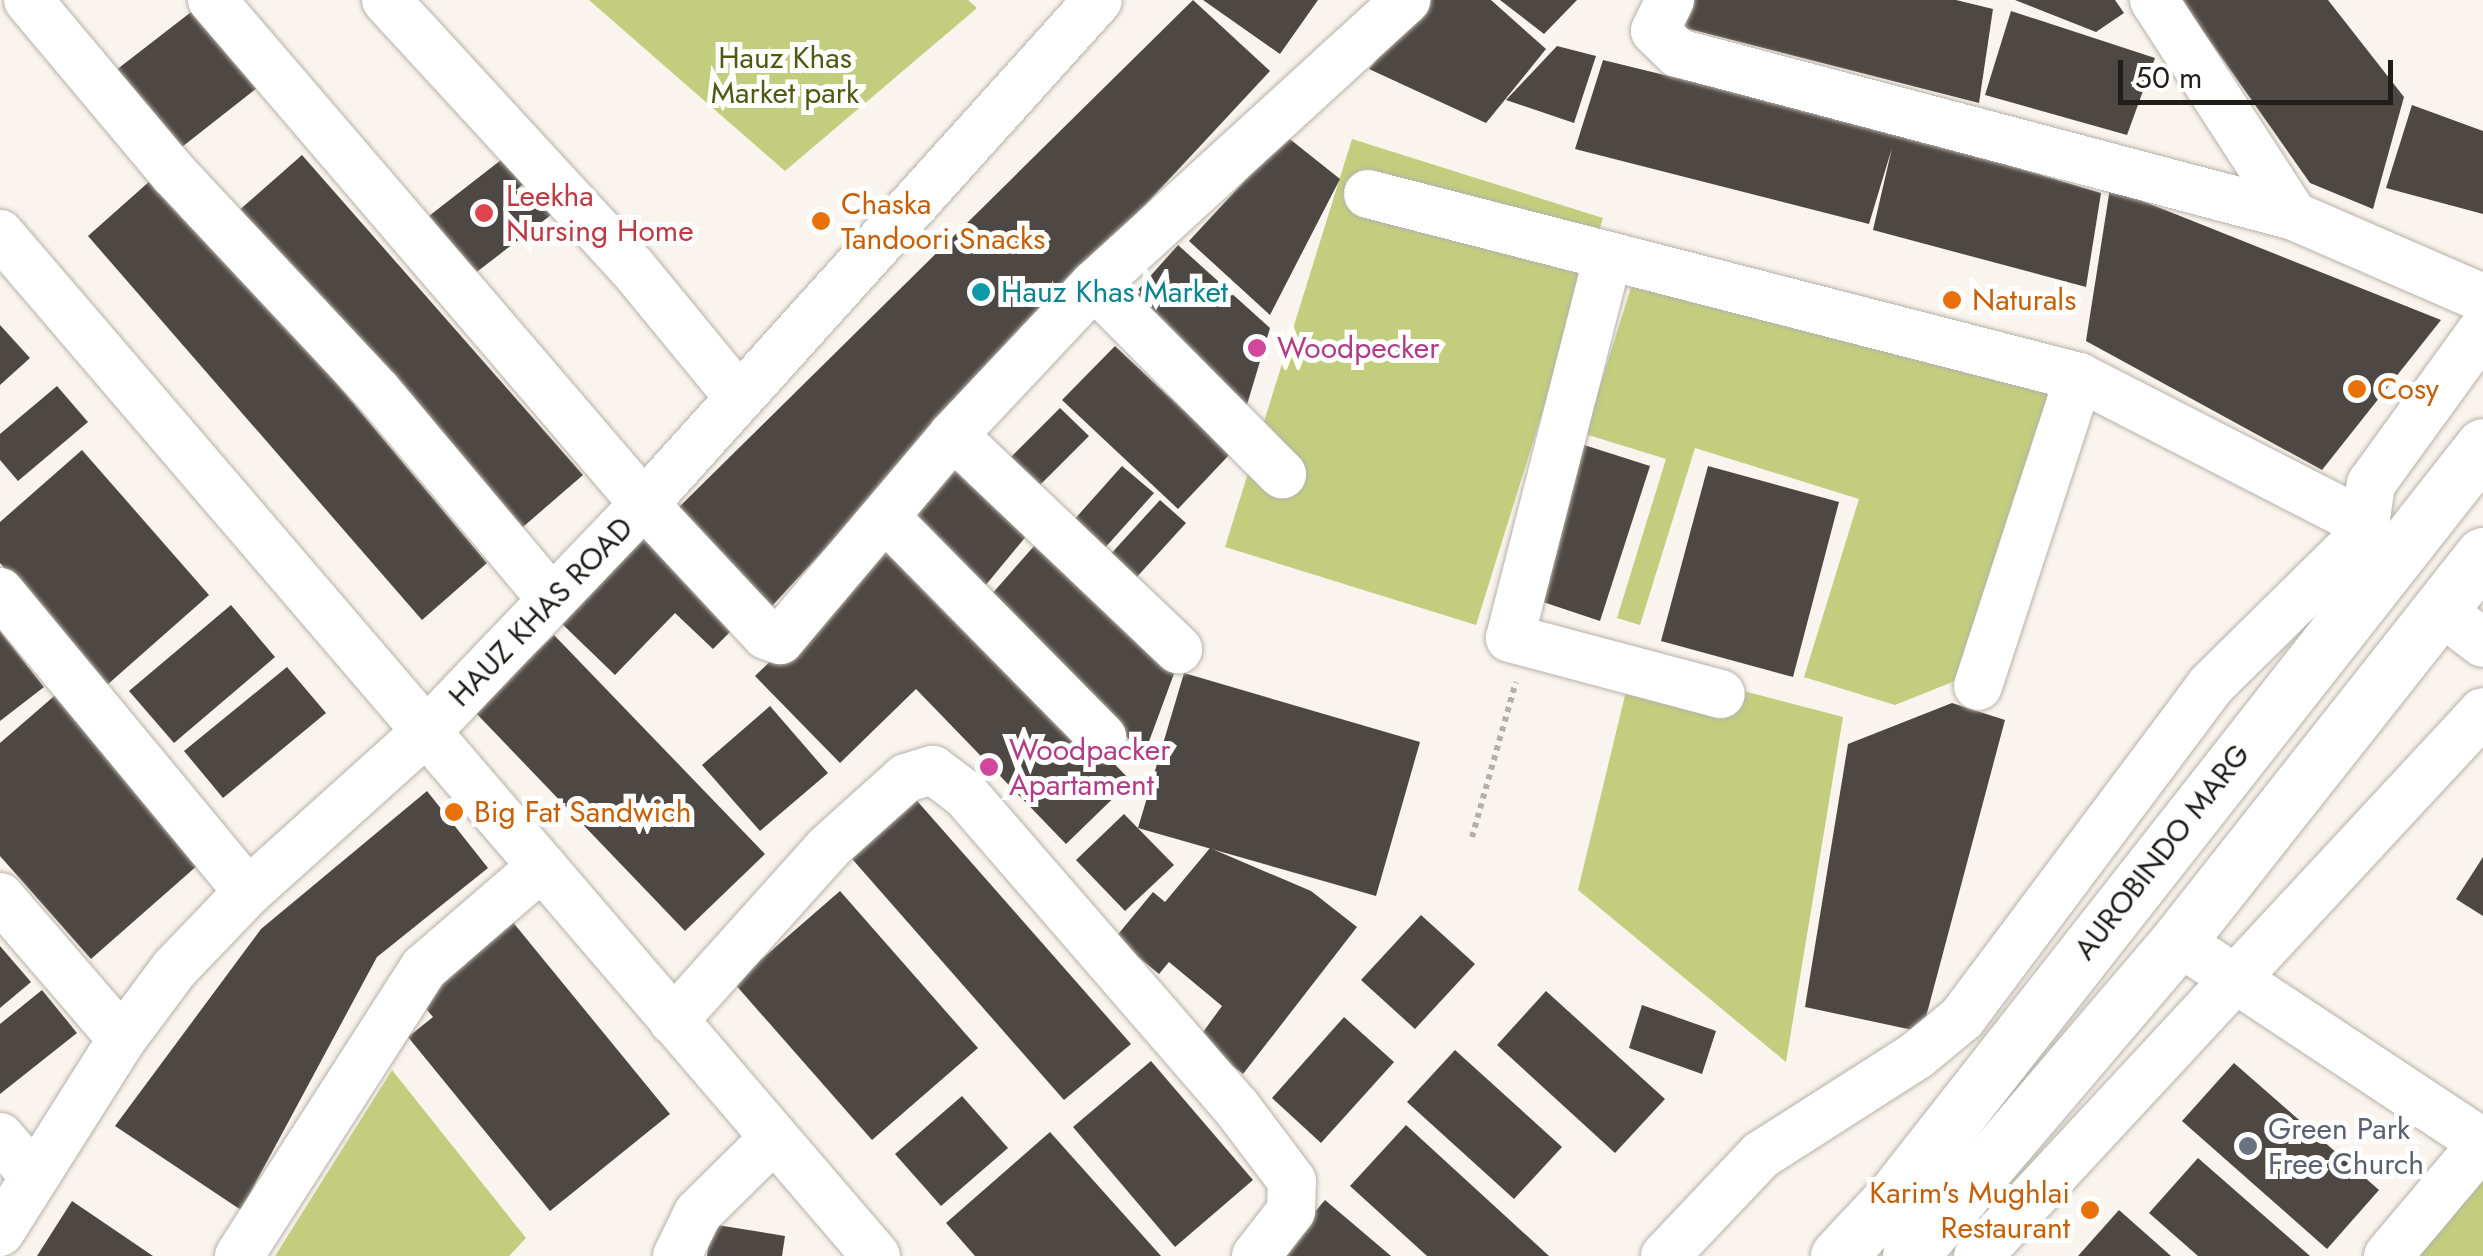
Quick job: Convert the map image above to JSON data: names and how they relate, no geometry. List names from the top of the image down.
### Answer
{
  "streets": {
    "highway": ["AUROBINDO MARG"],
    "street": ["HAUZ KHAS ROAD"]
  },
  "parks": ["Hauz Khas Market park"],
  "places": [
    "Leekha Nursing Home",
    "Chaska Tandoori Snacks",
    "Hauz Khas Market",
    "Naturals",
    "Woodpecker",
    "Cosy",
    "Woodpacker Apartament",
    "Big Fat Sandwich",
    "Green Park Free Church",
    "Karim's Mughlai Restaurant"
  ],
  "scale_bar": "50 m"
}
